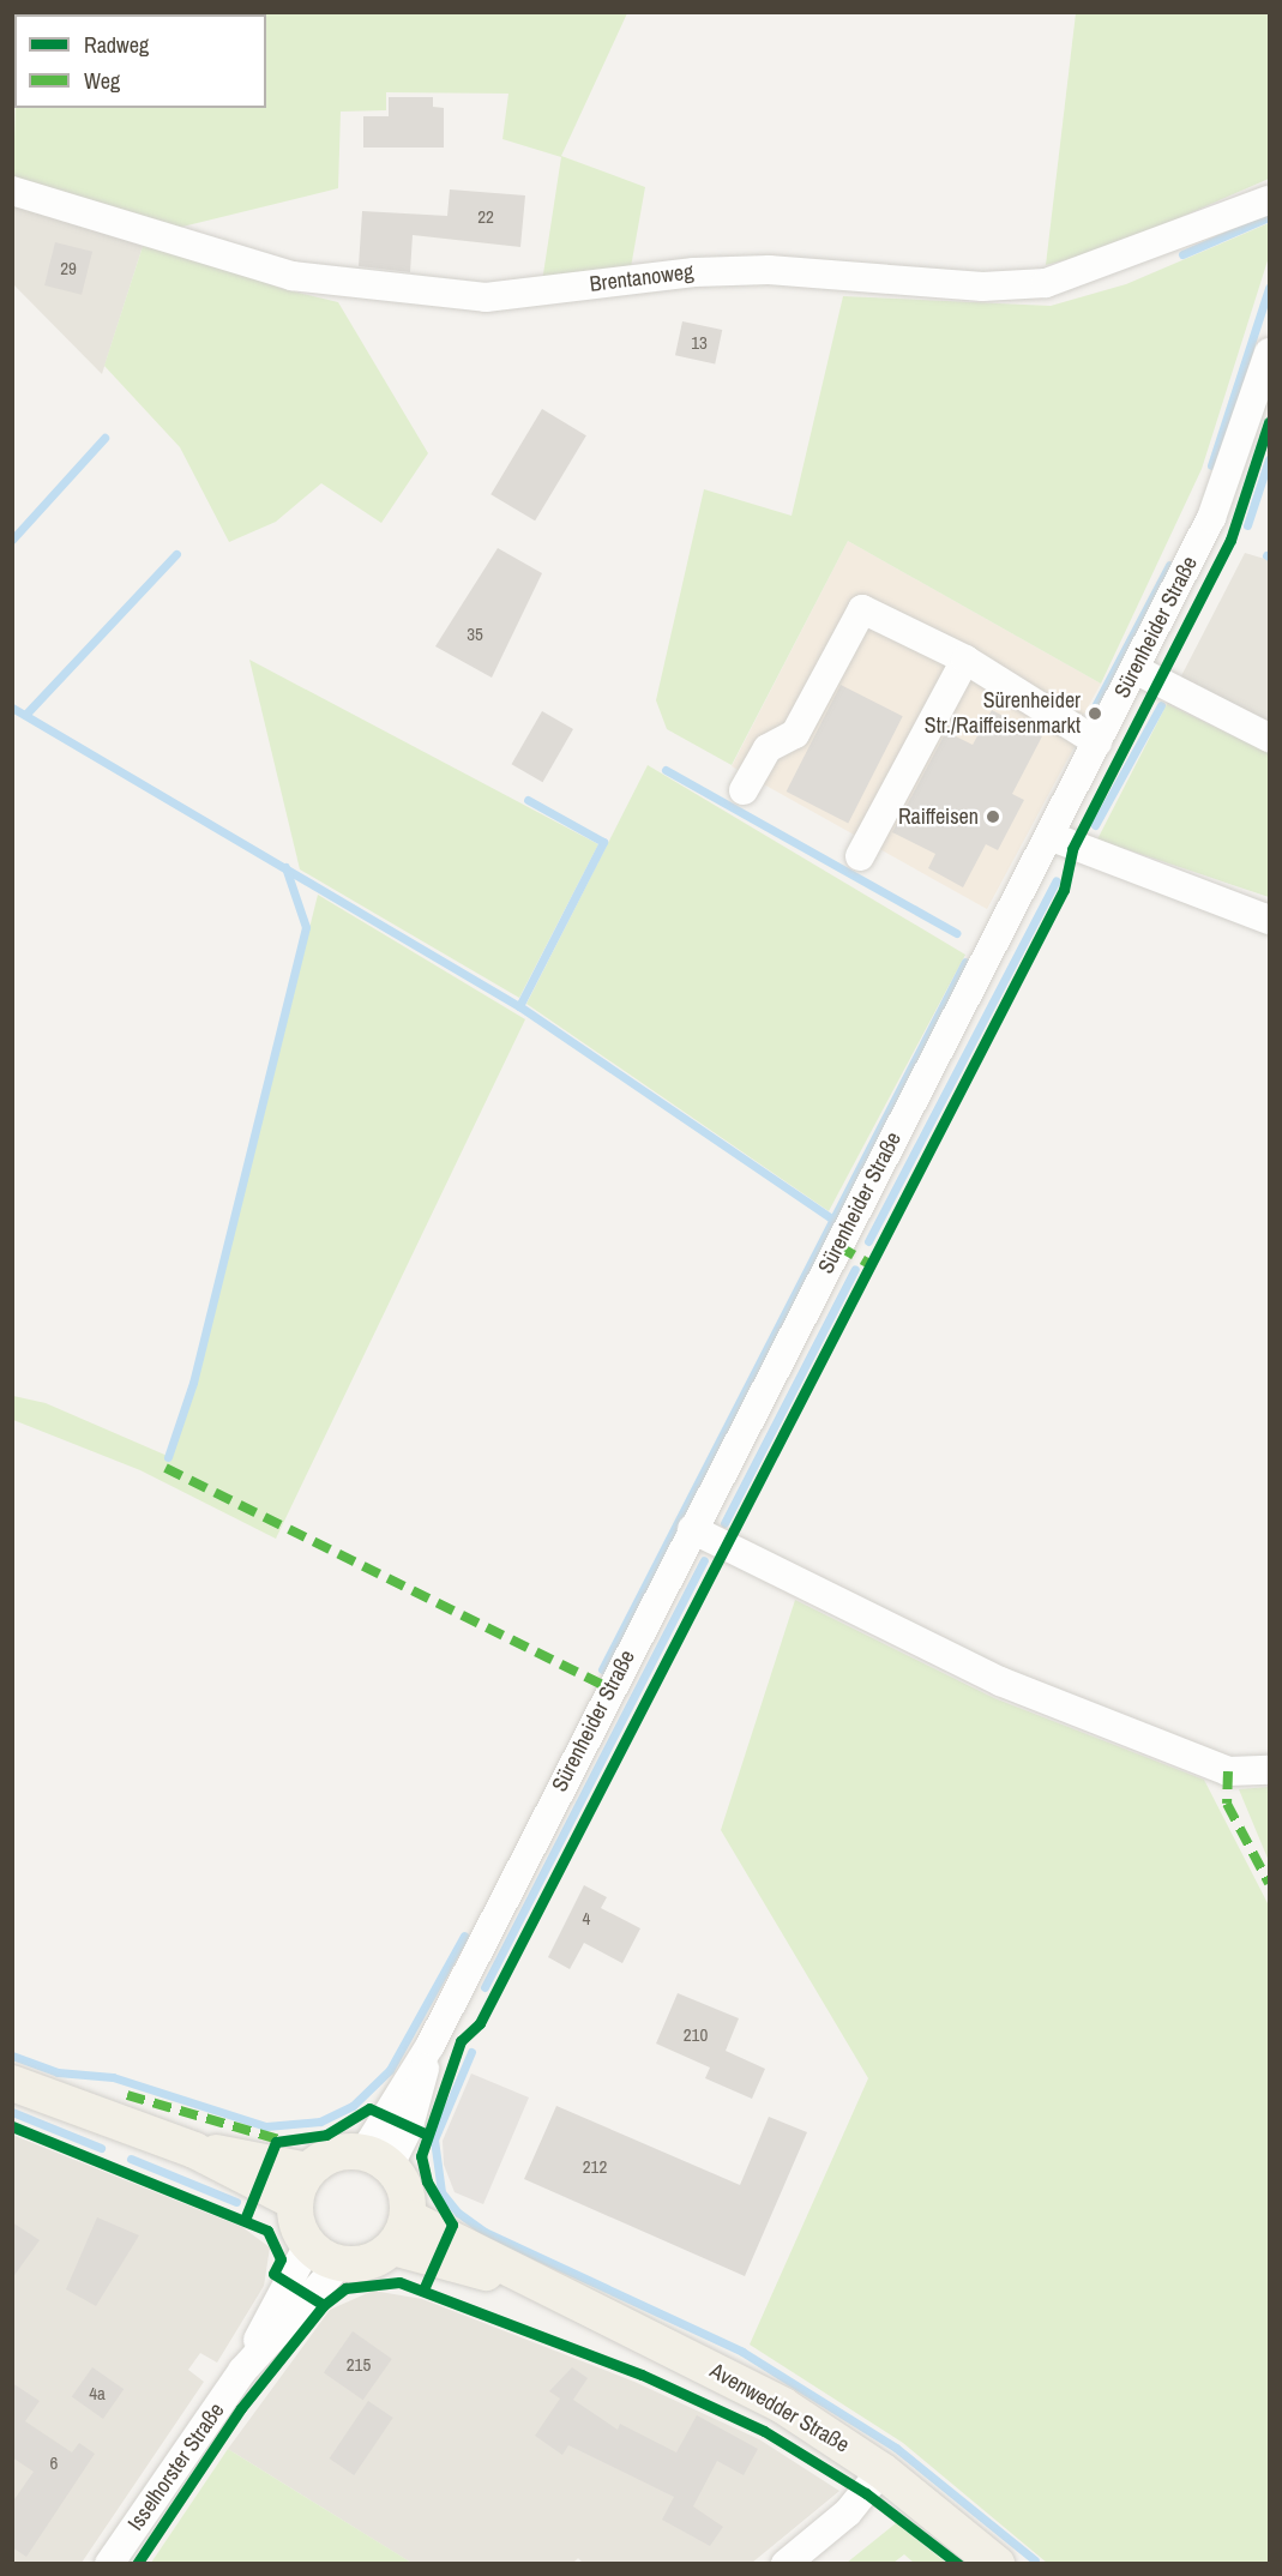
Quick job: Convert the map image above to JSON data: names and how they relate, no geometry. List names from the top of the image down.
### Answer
{
  "streets": {
    "main road": ["Avenwedder Straße"],
    "street": ["Brentanoweg", "Sürenheider Straße", "Isselhorster Straße"]
  },
  "crossings": [
    ["Sürenheider Straße", "Avenwedder Straße"],
    ["Sürenheider Straße", "Isselhorster Straße"],
    ["Avenwedder Straße", "Isselhorster Straße"]
  ],
  "places": ["Sürenheider Str./Raiffeisenmarkt", "Raiffeisen"],
  "house_numbers": [
    "22",
    "29",
    "13",
    "35",
    "4",
    "210",
    "212",
    "215",
    "4a",
    "6"
  ],
  "legend": ["Radweg", "Weg"]
}
